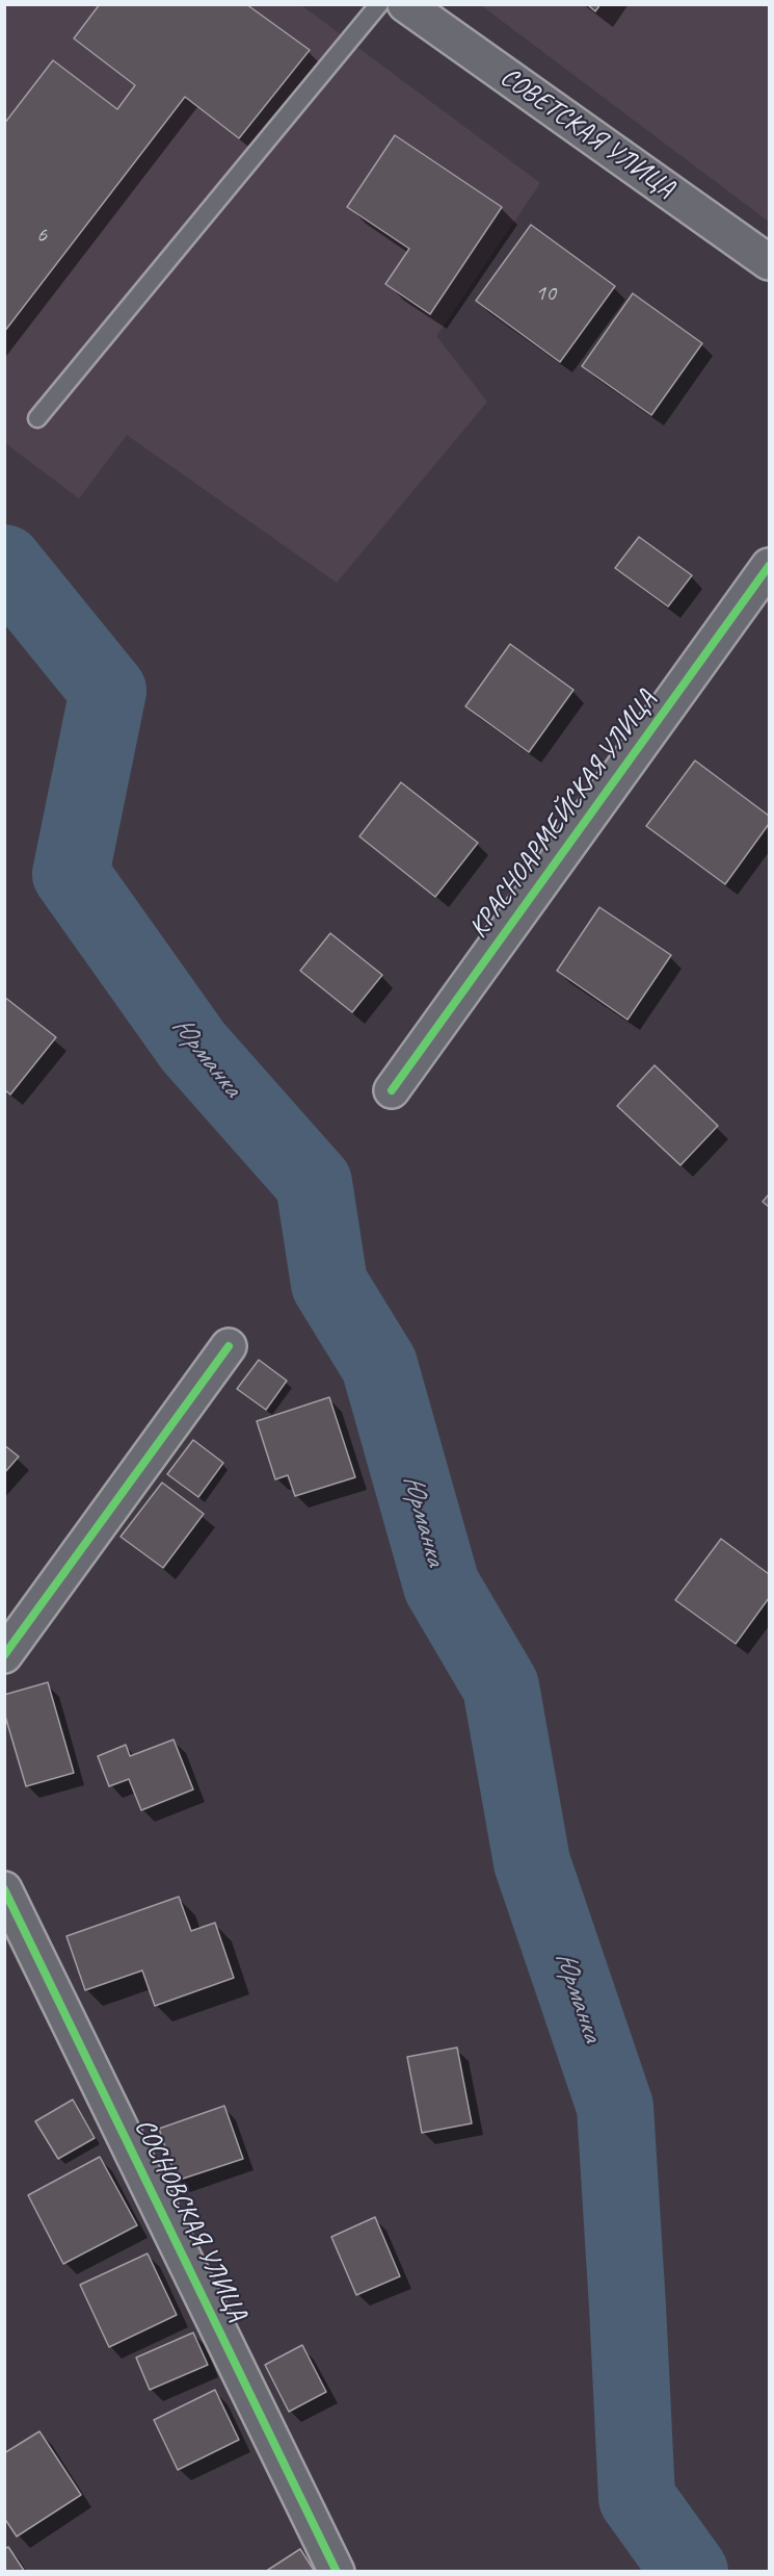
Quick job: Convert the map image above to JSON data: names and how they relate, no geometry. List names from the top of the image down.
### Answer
{
  "streets": {
    "street": ["СОВЕТСКАЯ УЛИЦА", "КРАСНОАРМЕЙСКАЯ УЛИЦА", "СОСНОВСКАЯ УЛИЦА"]
  },
  "water": ["Юрманка"],
  "house_numbers": ["6", "10"]
}
